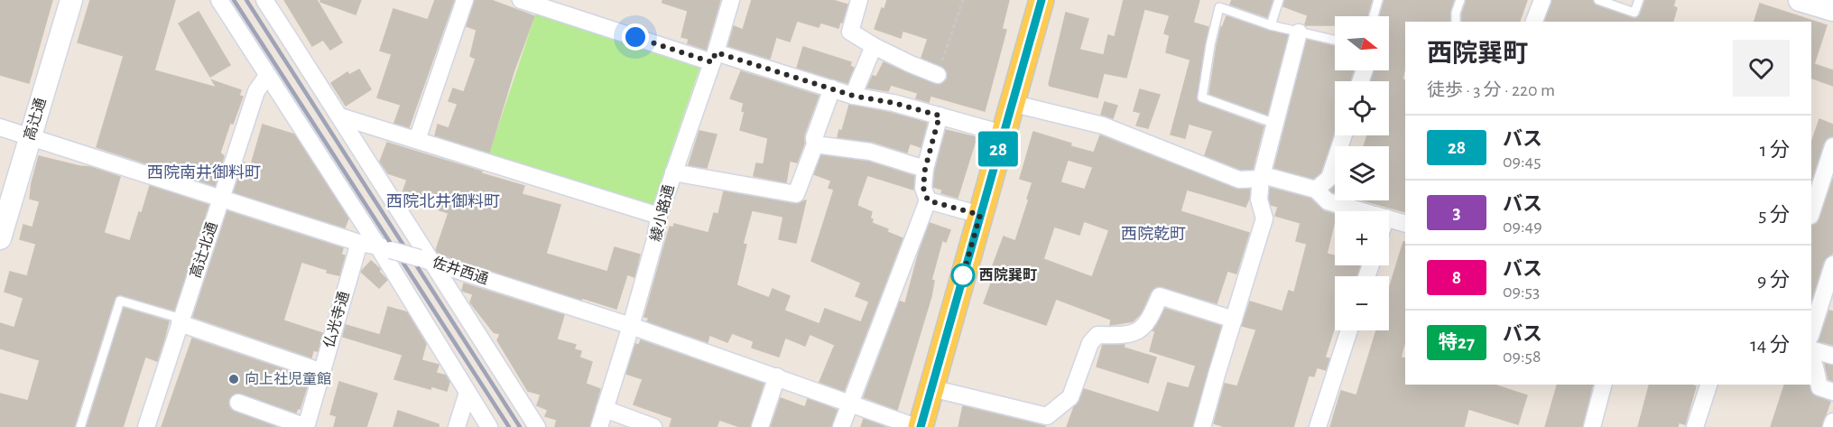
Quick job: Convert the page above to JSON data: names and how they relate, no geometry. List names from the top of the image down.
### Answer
{
  "streets": {
    "street": [
      "高辻通",
      "綾小路通",
      "高辻北通",
      "佐井西通",
      "仏光寺通"
    ]
  },
  "crossings": [
    ["高辻通", "佐井西通"],
    ["綾小路通", "佐井西通"],
    ["高辻北通", "佐井西通"],
    ["佐井西通", "仏光寺通"]
  ],
  "districts": ["西院南井御料町", "西院北井御料町", "西院乾町"],
  "places": ["西院巽町", "向上社児童館"],
  "lines": ["bus line 28"],
  "north": "right",
  "page": {
    "on_map": "28",
    "map_buttons": ["+", "−"],
    "heading": ["西院巽町", "徒歩 · 3 分 · 220 m"],
    "list": [
      {
        "mark": "28",
        "name": "バス",
        "note": "09:45",
        "value": "1 分"
      },
      {
        "mark": "3",
        "name": "バス",
        "note": "09:49",
        "value": "5 分"
      },
      {
        "mark": "8",
        "name": "バス",
        "note": "09:53",
        "value": "9 分"
      },
      {
        "mark": "特27",
        "name": "バス",
        "note": "09:58",
        "value": "14 分"
      }
    ]
  }
}
